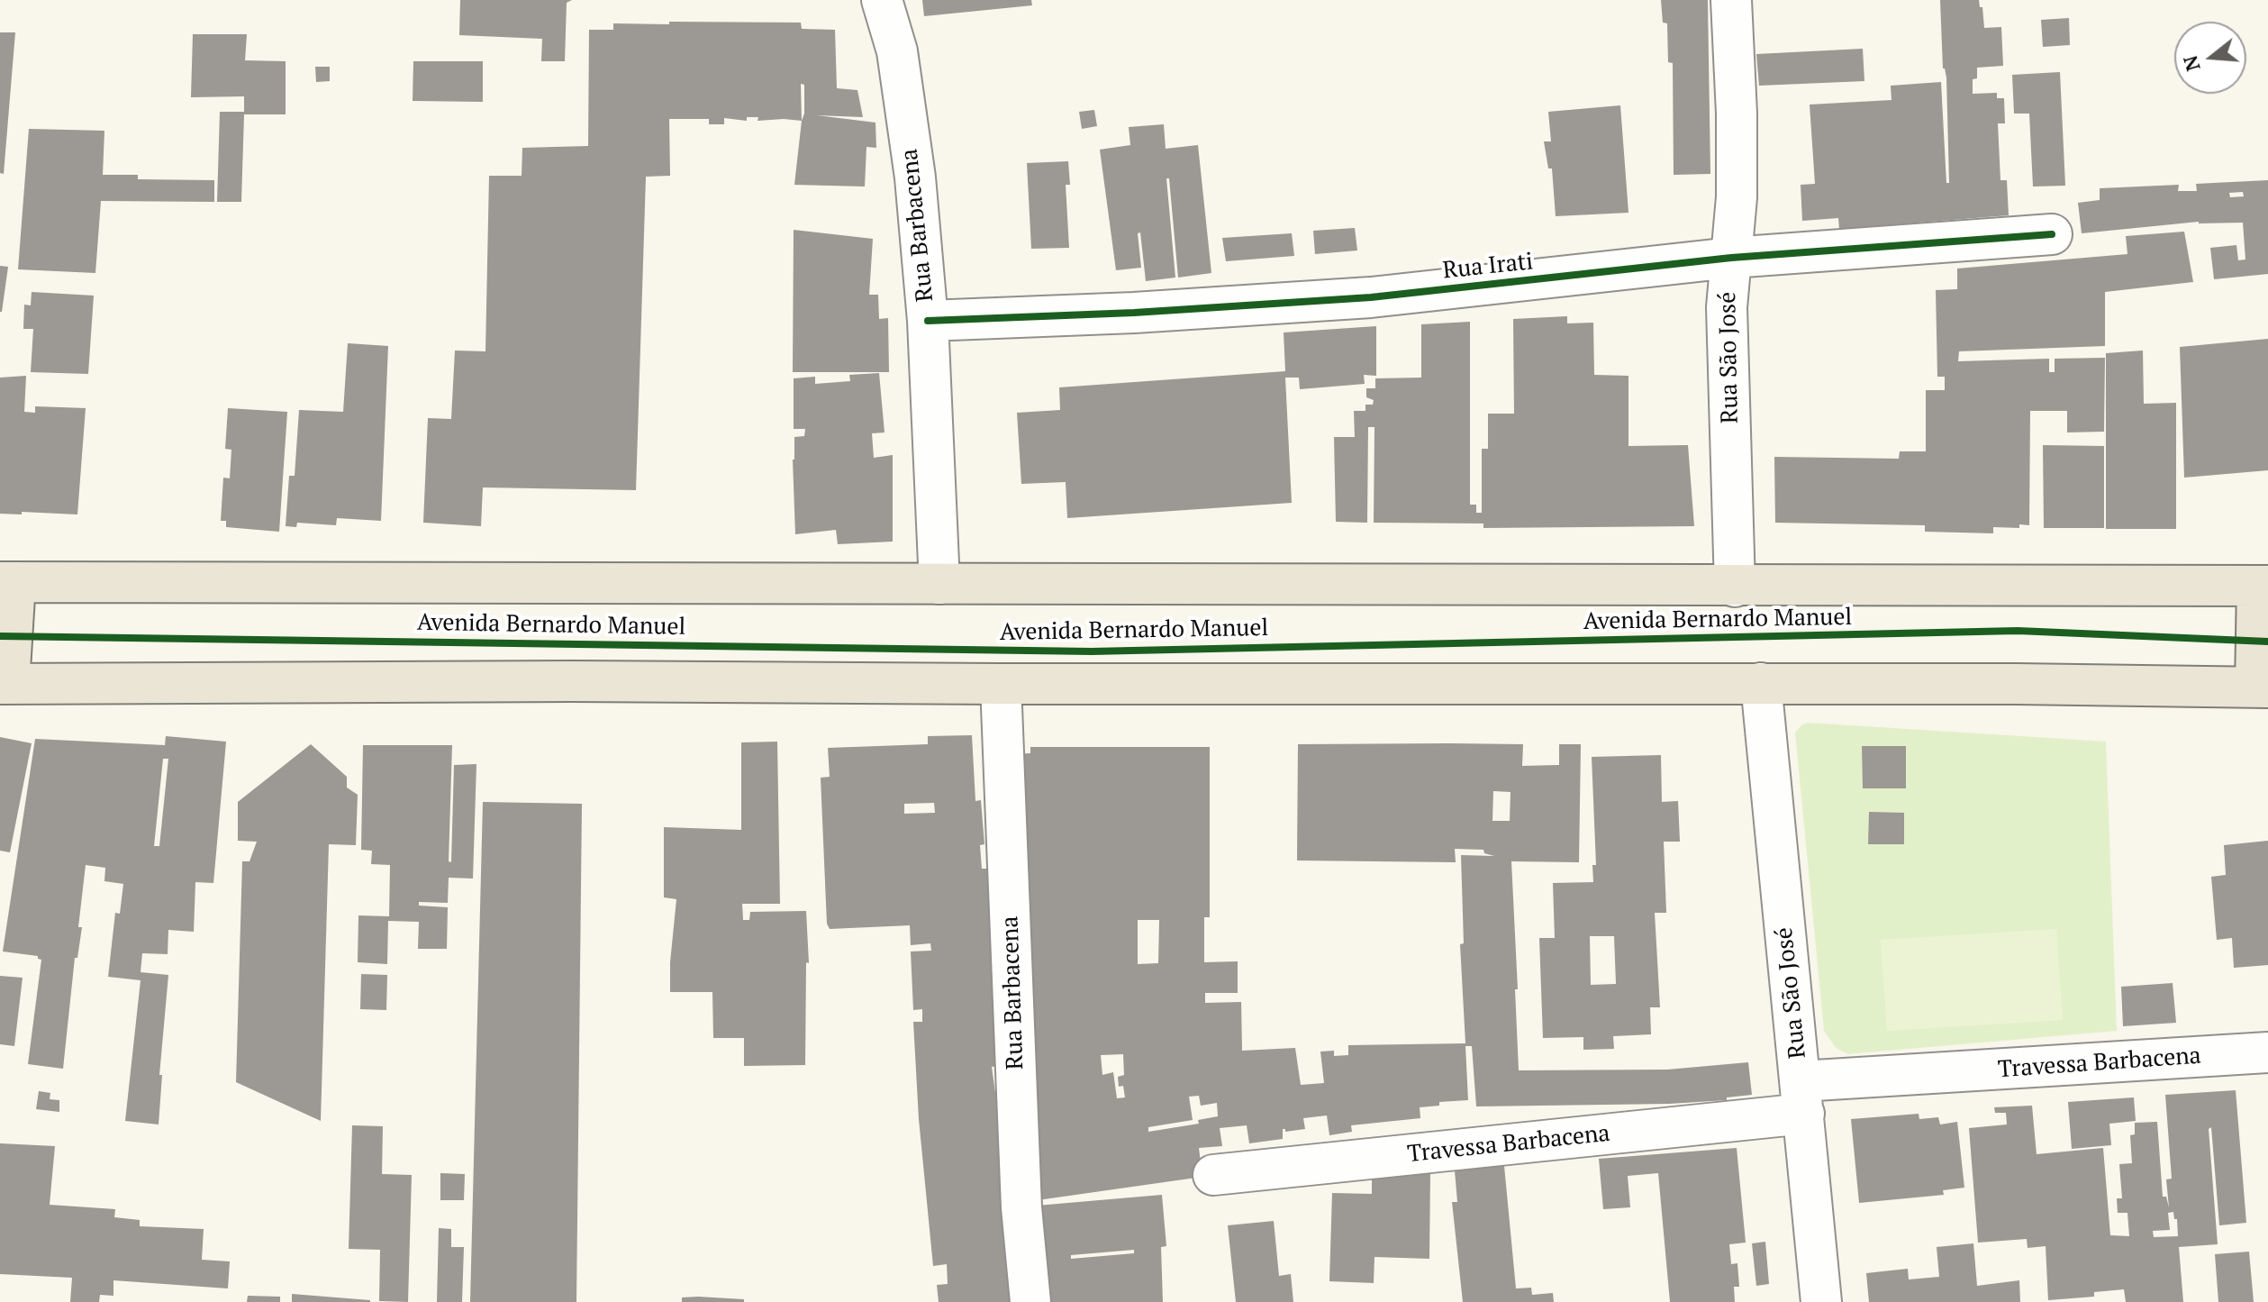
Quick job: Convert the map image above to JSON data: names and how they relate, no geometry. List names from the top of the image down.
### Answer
{
  "streets": {
    "main road": ["Avenida Bernardo Manuel"],
    "street": [
      "Rua Barbacena",
      "Rua Irati",
      "Rua São José",
      "Travessa Barbacena"
    ]
  },
  "crossings": [
    ["Rua Barbacena", "Rua Irati"],
    ["Rua Barbacena", "Avenida Bernardo Manuel"],
    ["Rua Irati", "Rua São José"],
    ["Rua São José", "Avenida Bernardo Manuel"],
    ["Rua São José", "Travessa Barbacena"]
  ],
  "north": "left"
}
